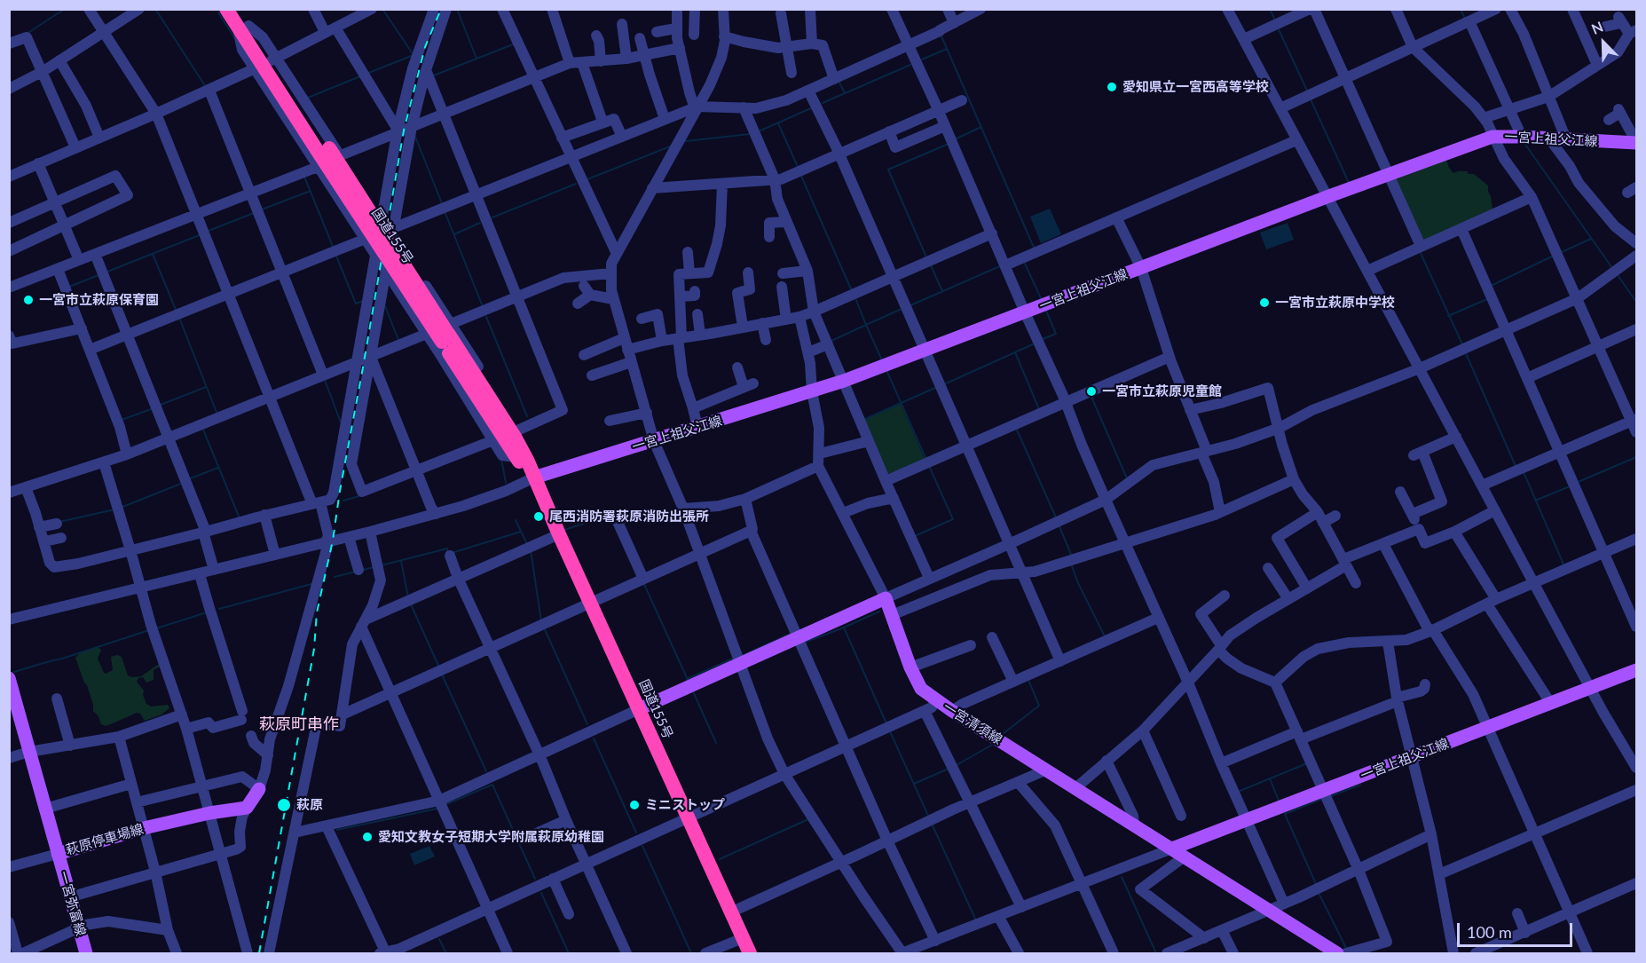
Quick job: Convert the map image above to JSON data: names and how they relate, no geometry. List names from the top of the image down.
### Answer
{
  "streets": {
    "highway": ["国道155号"],
    "main road": [
      "一宮上祖父江線",
      "一宮清須線",
      "萩原停車場線",
      "一宮弥富線"
    ]
  },
  "crossings": [
    ["一宮上祖父江線", "国道155号"],
    ["一宮上祖父江線", "一宮清須線"],
    ["萩原停車場線", "一宮弥富線"]
  ],
  "districts": ["萩原町串作"],
  "places": [
    "愛知県立一宮西高等学校",
    "一宮市立萩原保育園",
    "一宮市立萩原中学校",
    "一宮市立萩原児童館",
    "尾西消防署萩原消防出張所",
    "萩原",
    "ミニストップ",
    "愛知文教女子短期大学附属萩原幼稚園"
  ],
  "scale_bar": "100 m",
  "north": "top left"
}
